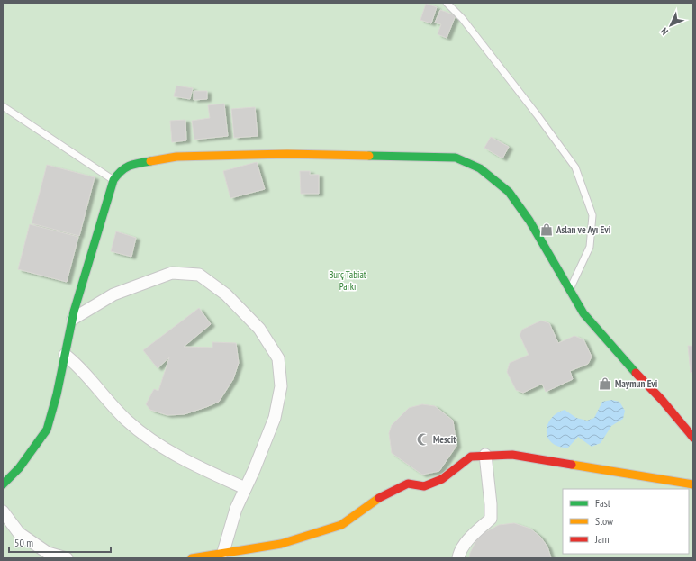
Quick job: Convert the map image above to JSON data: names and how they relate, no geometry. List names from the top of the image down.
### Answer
{
  "parks": ["Burç Tabiat Parkı"],
  "places": {
    "shop": ["Aslan ve Ayı Evi", "Maymun Evi"],
    "mosque": ["Mescit"]
  },
  "legend": ["Fast", "Slow", "Jam"],
  "scale_bar": "50 m",
  "north": "bottom left"
}
